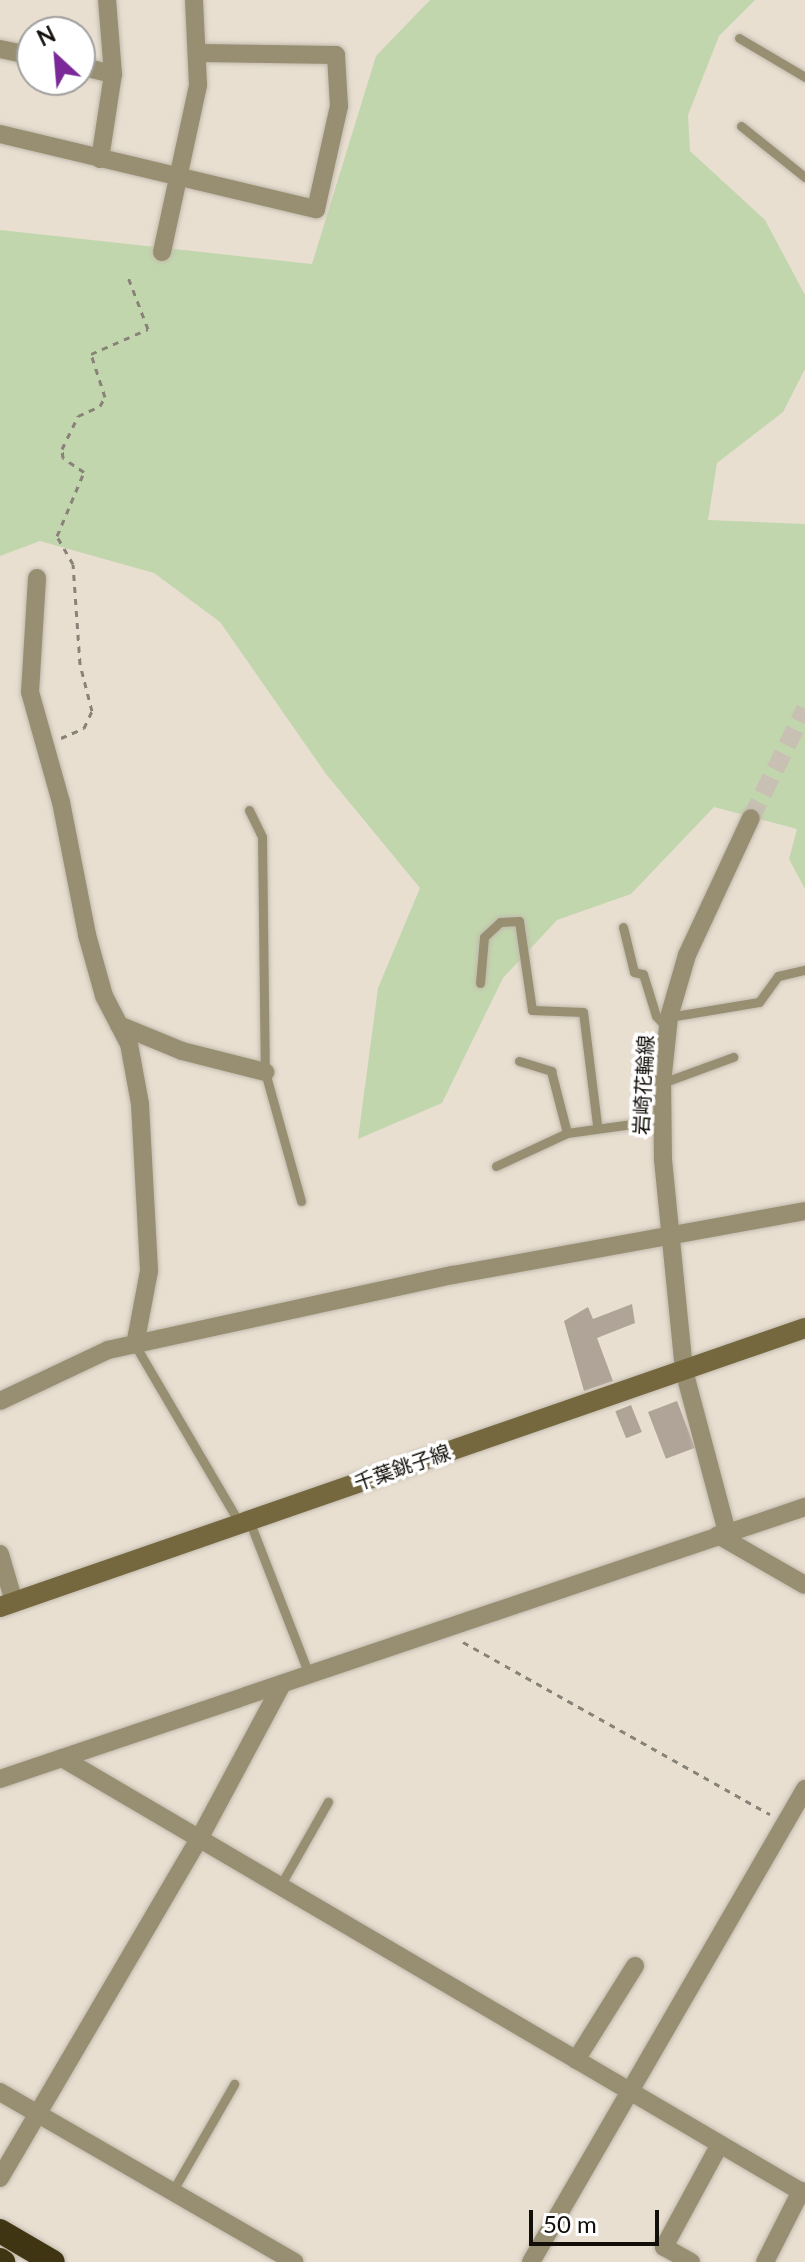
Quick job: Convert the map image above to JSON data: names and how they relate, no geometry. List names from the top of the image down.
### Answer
{
  "streets": {
    "street": ["岩崎花輪線", "千葉銚子線"]
  },
  "crossings": [
    ["岩崎花輪線", "千葉銚子線"]
  ],
  "scale_bar": "50 m",
  "north": "top left"
}
